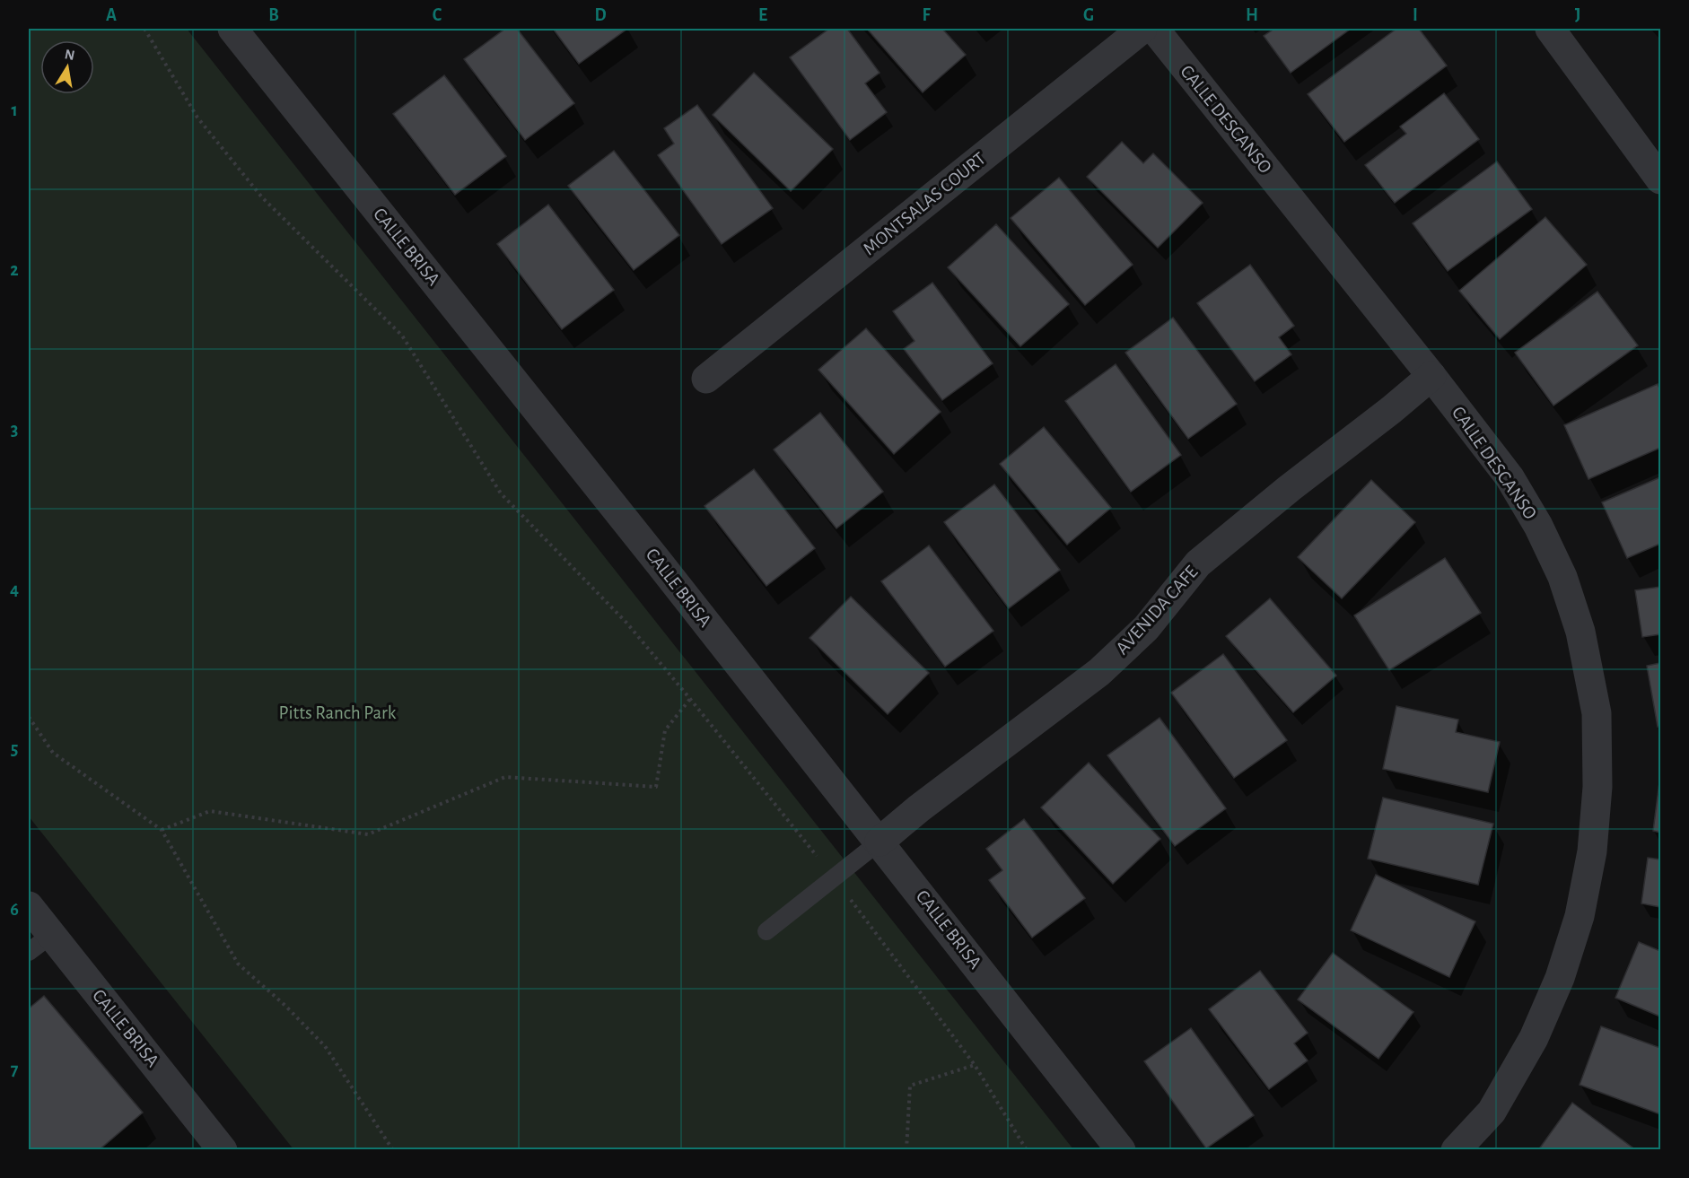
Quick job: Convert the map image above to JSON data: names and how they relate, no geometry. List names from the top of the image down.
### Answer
{
  "streets": {
    "street": [
      "CALLE DESCANSO",
      "MONTSALAS COURT",
      "CALLE BRISA",
      "AVENIDA CAFE"
    ]
  },
  "crossings": [
    ["CALLE DESCANSO", "AVENIDA CAFE"],
    ["CALLE BRISA", "AVENIDA CAFE"]
  ],
  "parks": ["Pitts Ranch Park"],
  "north": "top",
  "grid": {
    "columns": [
      "A",
      "B",
      "C",
      "D",
      "E",
      "F",
      "G",
      "H",
      "I",
      "J"
    ],
    "rows": [
      "1",
      "2",
      "3",
      "4",
      "5",
      "6",
      "7"
    ]
  }
}
